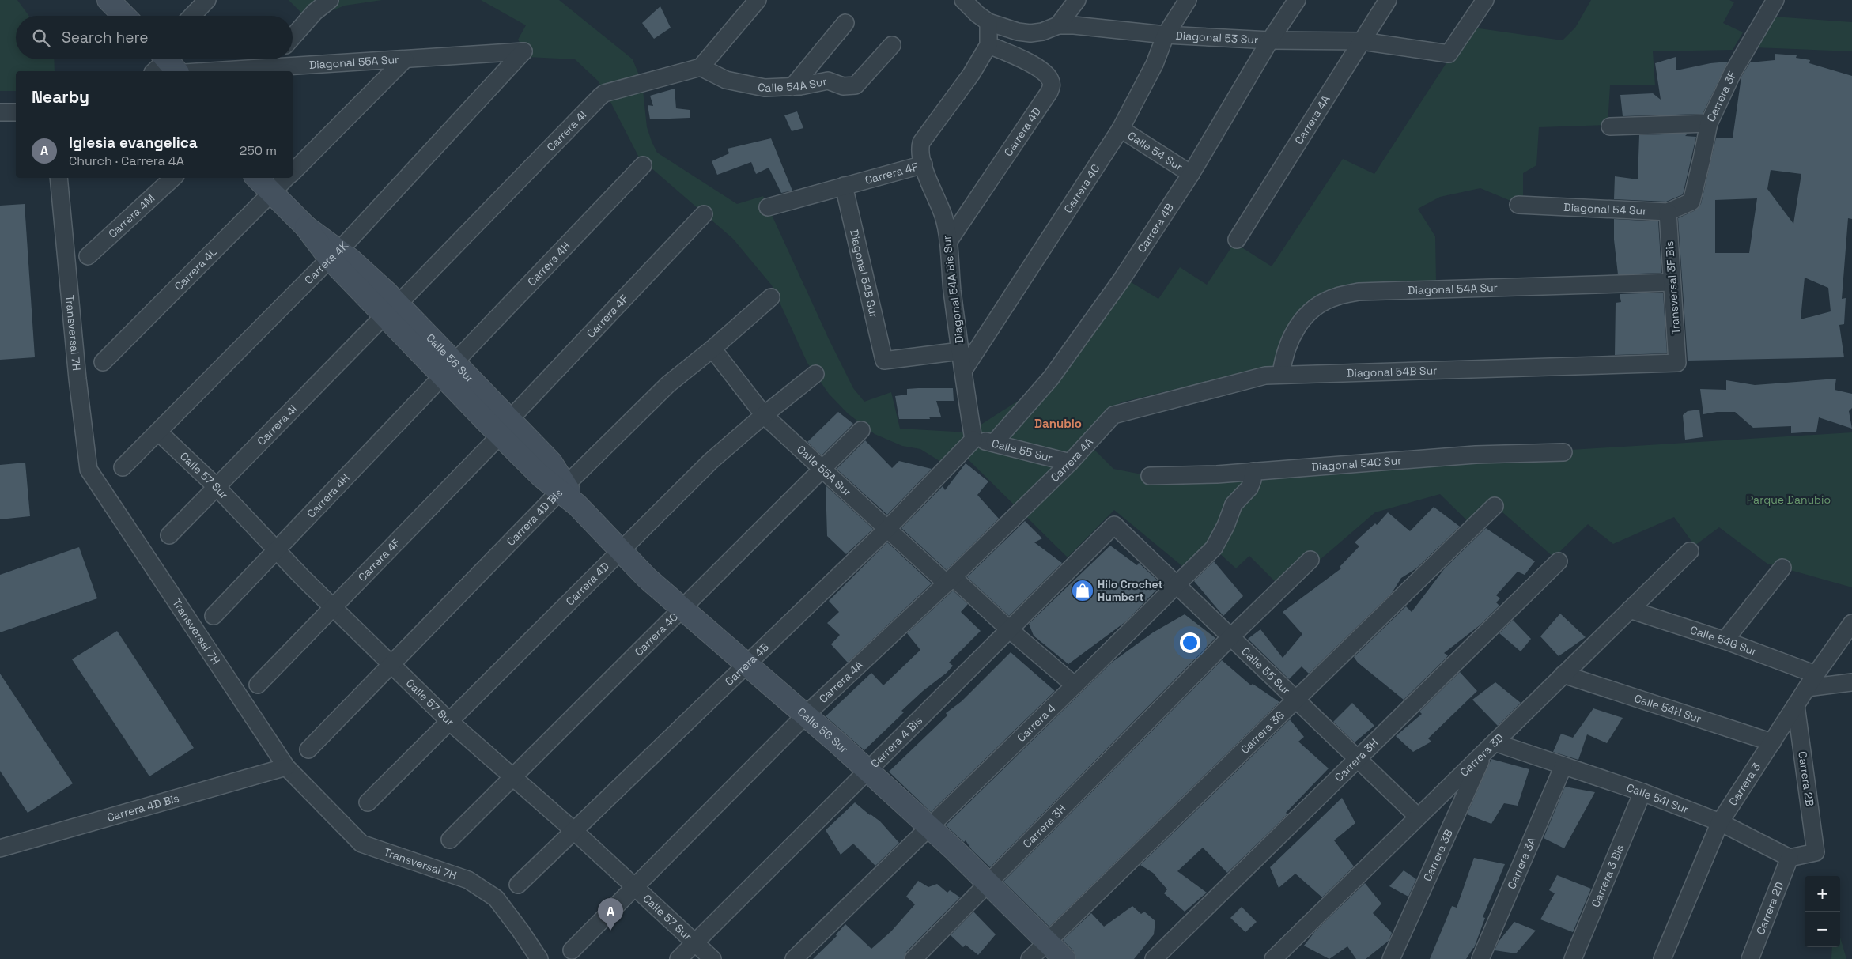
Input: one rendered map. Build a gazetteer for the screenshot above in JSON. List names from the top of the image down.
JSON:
{
  "streets": {
    "street": [
      "Diagonal 53 Sur",
      "Diagonal 55A Sur",
      "Calle 54A Sur",
      "Carrera 3F",
      "Carrera 4A",
      "Carrera 4I",
      "Carrera 4D",
      "Calle 54 Sur",
      "Carrera 4F",
      "Carrera 4C",
      "Diagonal 54 Sur",
      "Carrera 4M",
      "Carrera 4B",
      "Carrera 4K",
      "Carrera 4H",
      "Carrera 4L",
      "Diagonal 54B Sur",
      "Transversal 3F Bis",
      "Diagonal 54A Bis Sur",
      "Diagonal 54A Sur",
      "Transversal 7H",
      "Calle 56 Sur",
      "Calle 55 Sur",
      "Diagonal 54C Sur",
      "Calle 55A Sur",
      "Calle 57 Sur",
      "Carrera 4D Bis",
      "Calle 54G Sur",
      "Calle 54H Sur",
      "Carrera 4",
      "Carrera 3G",
      "Carrera 4 Bis",
      "Carrera 3D",
      "Carrera 3H",
      "Carrera 2B",
      "Carrera 3",
      "Calle 54I Sur",
      "Carrera 3B",
      "Carrera 3A",
      "Carrera 3 Bis",
      "Carrera 2D"
    ]
  },
  "crossings": [
    ["Diagonal 53 Sur", "Carrera 4A"],
    ["Diagonal 53 Sur", "Carrera 4C"],
    ["Diagonal 53 Sur", "Carrera 4B"],
    ["Diagonal 55A Sur", "Carrera 4K"],
    ["Diagonal 55A Sur", "Carrera 4L"],
    ["Calle 54A Sur", "Carrera 4I"],
    ["Carrera 3F", "Diagonal 54 Sur"],
    ["Carrera 4A", "Diagonal 54B Sur"],
    ["Carrera 4A", "Calle 56 Sur"],
    ["Carrera 4A", "Calle 55 Sur"],
    ["Carrera 4A", "Calle 55A Sur"],
    ["Carrera 4A", "Calle 57 Sur"],
    ["Carrera 4I", "Calle 56 Sur"],
    ["Carrera 4I", "Calle 57 Sur"],
    ["Carrera 4D", "Diagonal 54A Bis Sur"],
    ["Carrera 4D", "Calle 56 Sur"],
    ["Carrera 4D", "Calle 55A Sur"],
    ["Carrera 4D", "Calle 57 Sur"],
    ["Calle 54 Sur", "Carrera 4C"],
    ["Calle 54 Sur", "Carrera 4B"],
    ["Carrera 4F", "Diagonal 54B Sur"],
    ["Carrera 4F", "Diagonal 54A Bis Sur"],
    ["Carrera 4F", "Calle 56 Sur"],
    ["Carrera 4F", "Calle 57 Sur"],
    ["Carrera 4C", "Diagonal 54A Bis Sur"],
    ["Carrera 4C", "Calle 56 Sur"],
    ["Carrera 4C", "Calle 55A Sur"],
    ["Carrera 4C", "Calle 57 Sur"],
    ["Diagonal 54 Sur", "Transversal 3F Bis"],
    ["Carrera 4B", "Diagonal 54A Bis Sur"],
    ["Carrera 4B", "Calle 56 Sur"],
    ["Carrera 4B", "Calle 55 Sur"],
    ["Carrera 4B", "Calle 55A Sur"],
    ["Carrera 4B", "Calle 57 Sur"],
    ["Carrera 4K", "Calle 56 Sur"],
    ["Carrera 4K", "Calle 57 Sur"],
    ["Carrera 4H", "Calle 56 Sur"],
    ["Carrera 4H", "Calle 57 Sur"],
    ["Carrera 4L", "Calle 56 Sur"],
    ["Diagonal 54B Sur", "Transversal 3F Bis"],
    ["Diagonal 54B Sur", "Diagonal 54A Bis Sur"],
    ["Diagonal 54B Sur", "Diagonal 54A Sur"],
    ["Transversal 3F Bis", "Diagonal 54A Sur"],
    ["Diagonal 54A Bis Sur", "Calle 55 Sur"],
    ["Transversal 7H", "Carrera 4D Bis"],
    ["Calle 56 Sur", "Carrera 4D Bis"],
    ["Calle 56 Sur", "Carrera 4"],
    ["Calle 56 Sur", "Carrera 3G"],
    ["Calle 56 Sur", "Carrera 4 Bis"],
    ["Calle 56 Sur", "Carrera 3H"],
    ["Calle 55 Sur", "Carrera 4"],
    ["Calle 55 Sur", "Carrera 3G"],
    ["Calle 55 Sur", "Carrera 4 Bis"],
    ["Calle 55 Sur", "Carrera 3D"],
    ["Calle 55 Sur", "Carrera 3H"],
    ["Diagonal 54C Sur", "Carrera 4"],
    ["Calle 55A Sur", "Carrera 4D Bis"],
    ["Calle 55A Sur", "Carrera 4"],
    ["Calle 55A Sur", "Carrera 4 Bis"],
    ["Calle 57 Sur", "Carrera 4D Bis"],
    ["Calle 57 Sur", "Carrera 4 Bis"],
    ["Calle 54G Sur", "Carrera 3D"],
    ["Calle 54G Sur", "Carrera 3"],
    ["Calle 54H Sur", "Carrera 3D"],
    ["Calle 54H Sur", "Carrera 3"],
    ["Carrera 3D", "Calle 54I Sur"],
    ["Carrera 3D", "Carrera 3B"],
    ["Carrera 2B", "Carrera 3"],
    ["Carrera 2B", "Calle 54I Sur"],
    ["Carrera 2B", "Carrera 2D"],
    ["Carrera 3", "Calle 54I Sur"],
    ["Calle 54I Sur", "Carrera 3B"],
    ["Calle 54I Sur", "Carrera 3A"],
    ["Calle 54I Sur", "Carrera 3 Bis"],
    ["Calle 54I Sur", "Carrera 2D"]
  ],
  "districts": ["Danubio"],
  "parks": ["Parque Danubio"],
  "places": {
    "shop": ["Hilo Crochet Humbert"]
  },
  "page": {
    "search": "Search here",
    "heading": "Nearby",
    "list": [
      {
        "mark": "A",
        "name": "Iglesia evangelica",
        "note": "Church · Carrera 4A",
        "value": "250 m"
      }
    ],
    "map_buttons": ["+", "−"],
    "pins": "A"
  }
}
